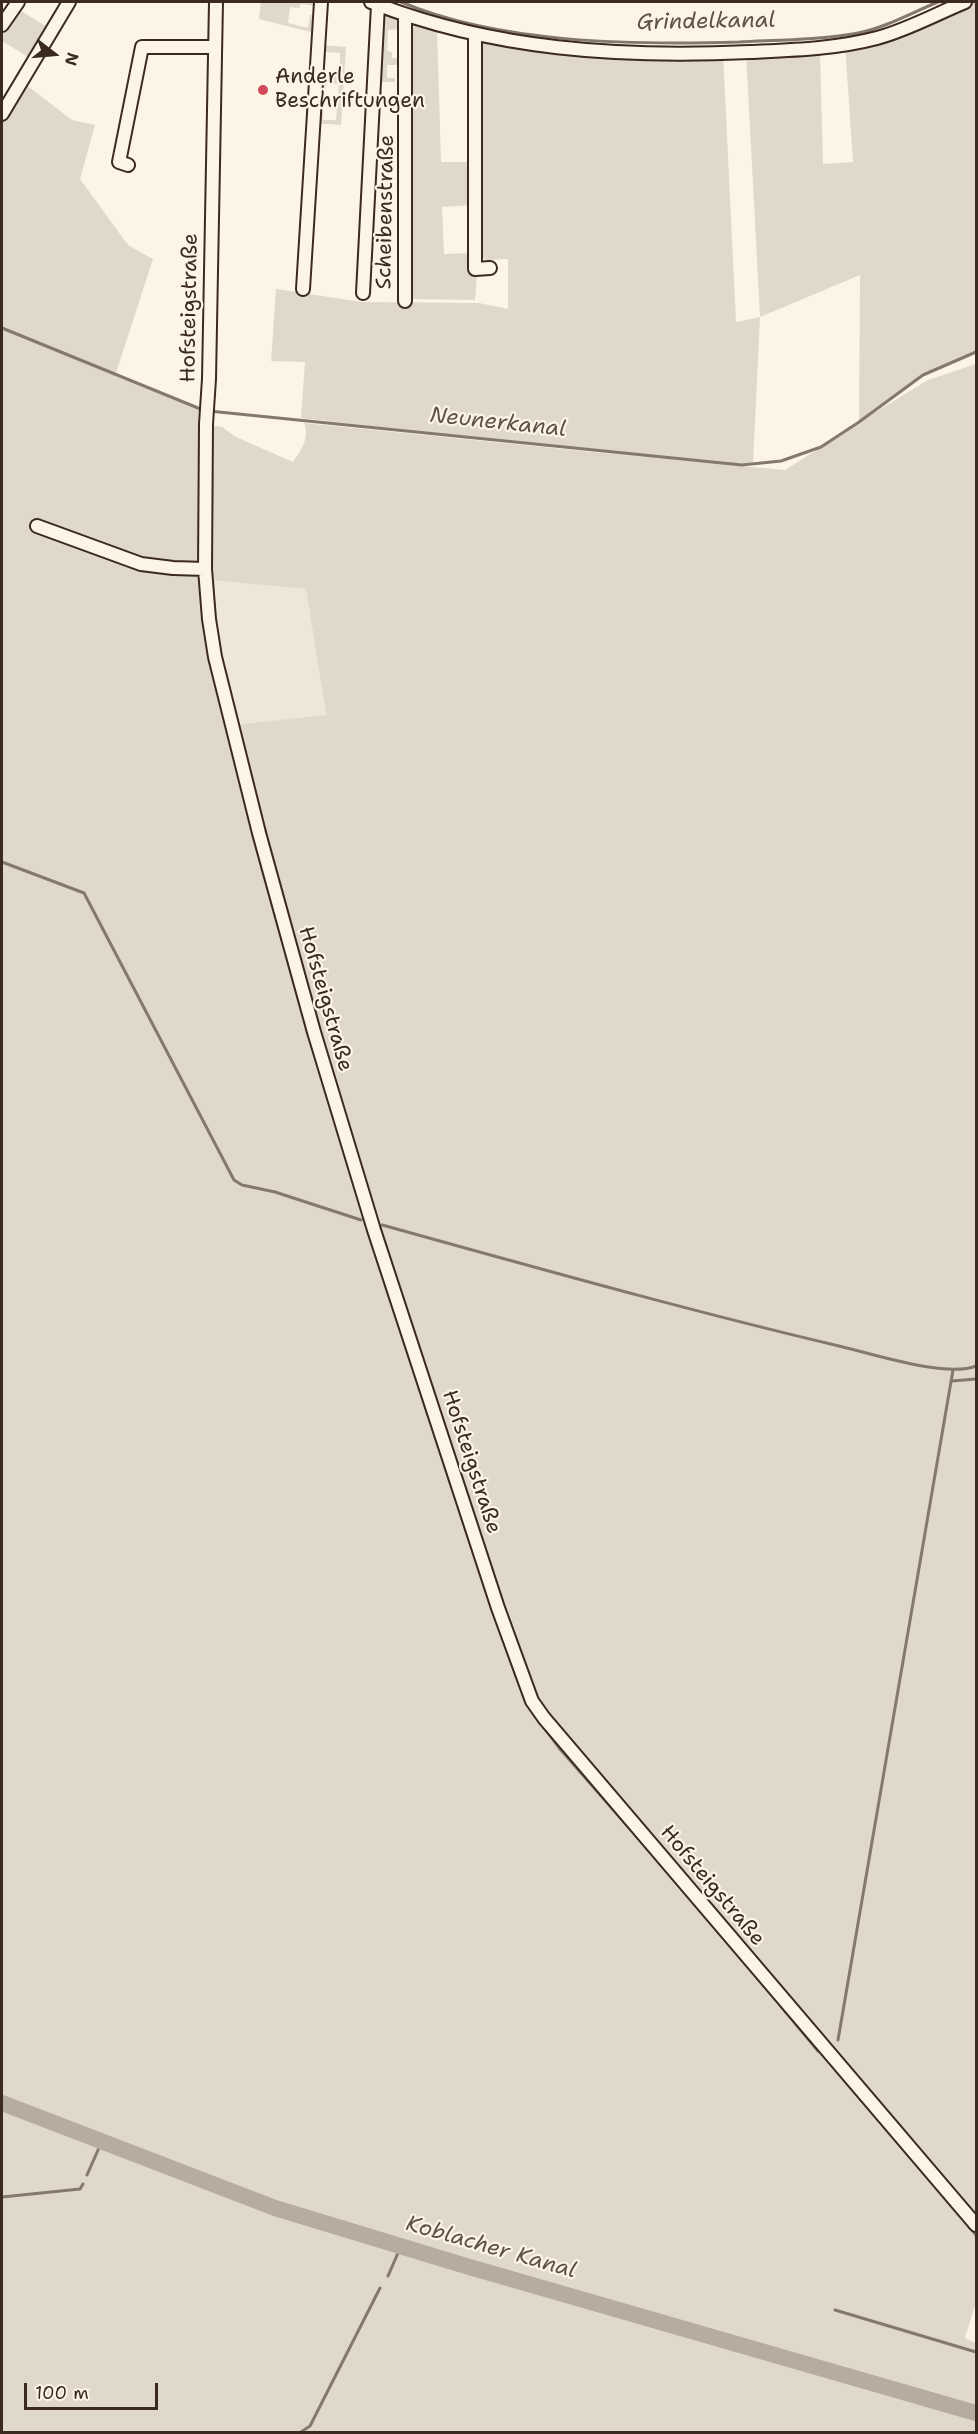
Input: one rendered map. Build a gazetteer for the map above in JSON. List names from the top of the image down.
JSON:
{
  "streets": {
    "street": ["Scheibenstraße", "Hofsteigstraße"]
  },
  "water": ["Grindelkanal", "Neunerkanal", "Koblacher Kanal"],
  "places": ["Anderle Beschriftungen"],
  "scale_bar": "100 m",
  "north": "right"
}
